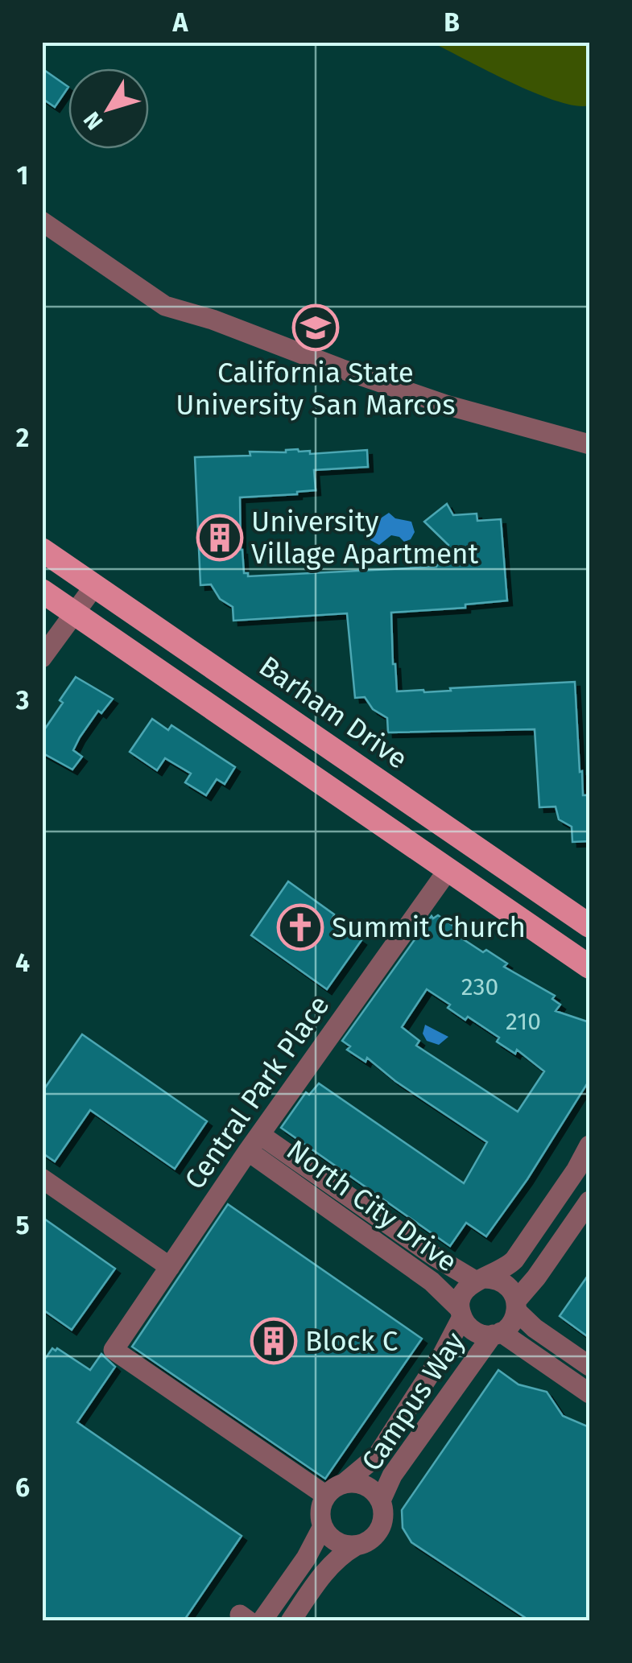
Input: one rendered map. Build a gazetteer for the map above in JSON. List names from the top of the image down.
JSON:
{
  "streets": {
    "main road": ["Barham Drive"],
    "street": ["Central Park Place", "North City Drive", "Campus Way"]
  },
  "crossings": [
    ["Central Park Place", "North City Drive"],
    ["Central Park Place", "Campus Way"],
    ["North City Drive", "Campus Way"]
  ],
  "places": {
    "school or university": ["California State University San Marcos"],
    "building": ["University Village Apartment", "Block C"],
    "church": ["Summit Church"]
  },
  "house_numbers": ["230", "210"],
  "north": "bottom left",
  "grid": {
    "columns": ["A", "B"],
    "rows": [
      "1",
      "2",
      "3",
      "4",
      "5",
      "6"
    ]
  }
}
